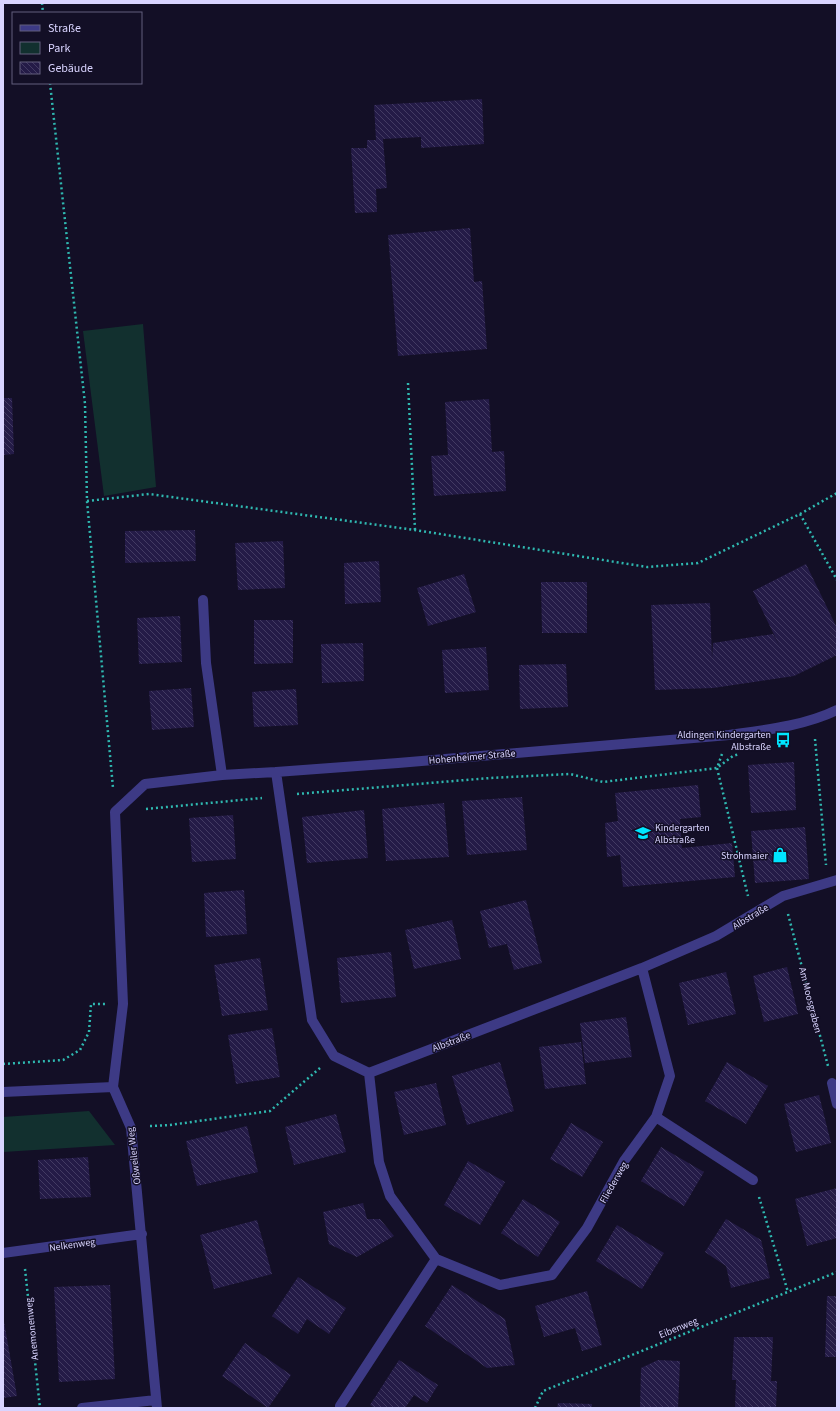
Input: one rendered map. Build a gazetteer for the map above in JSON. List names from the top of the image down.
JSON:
{
  "streets": {
    "street": [
      "Hohenheimer Straße",
      "Albstraße",
      "Oßweiler Weg",
      "Fliederweg",
      "Nelkenweg"
    ],
    "path": ["Am Moosgraben", "Eibenweg", "Anemonenweg"]
  },
  "crossings": [
    ["Albstraße", "Am Moosgraben"],
    ["Albstraße", "Fliederweg"],
    ["Oßweiler Weg", "Nelkenweg"],
    ["Nelkenweg", "Anemonenweg"]
  ],
  "places": {
    "bus stop": ["Aldingen Kindergarten Albstraße"],
    "school or university": ["Kindergarten Albstraße"],
    "shop": ["Strohmaier"]
  },
  "legend": ["Straße", "Park", "Gebäude"]
}
